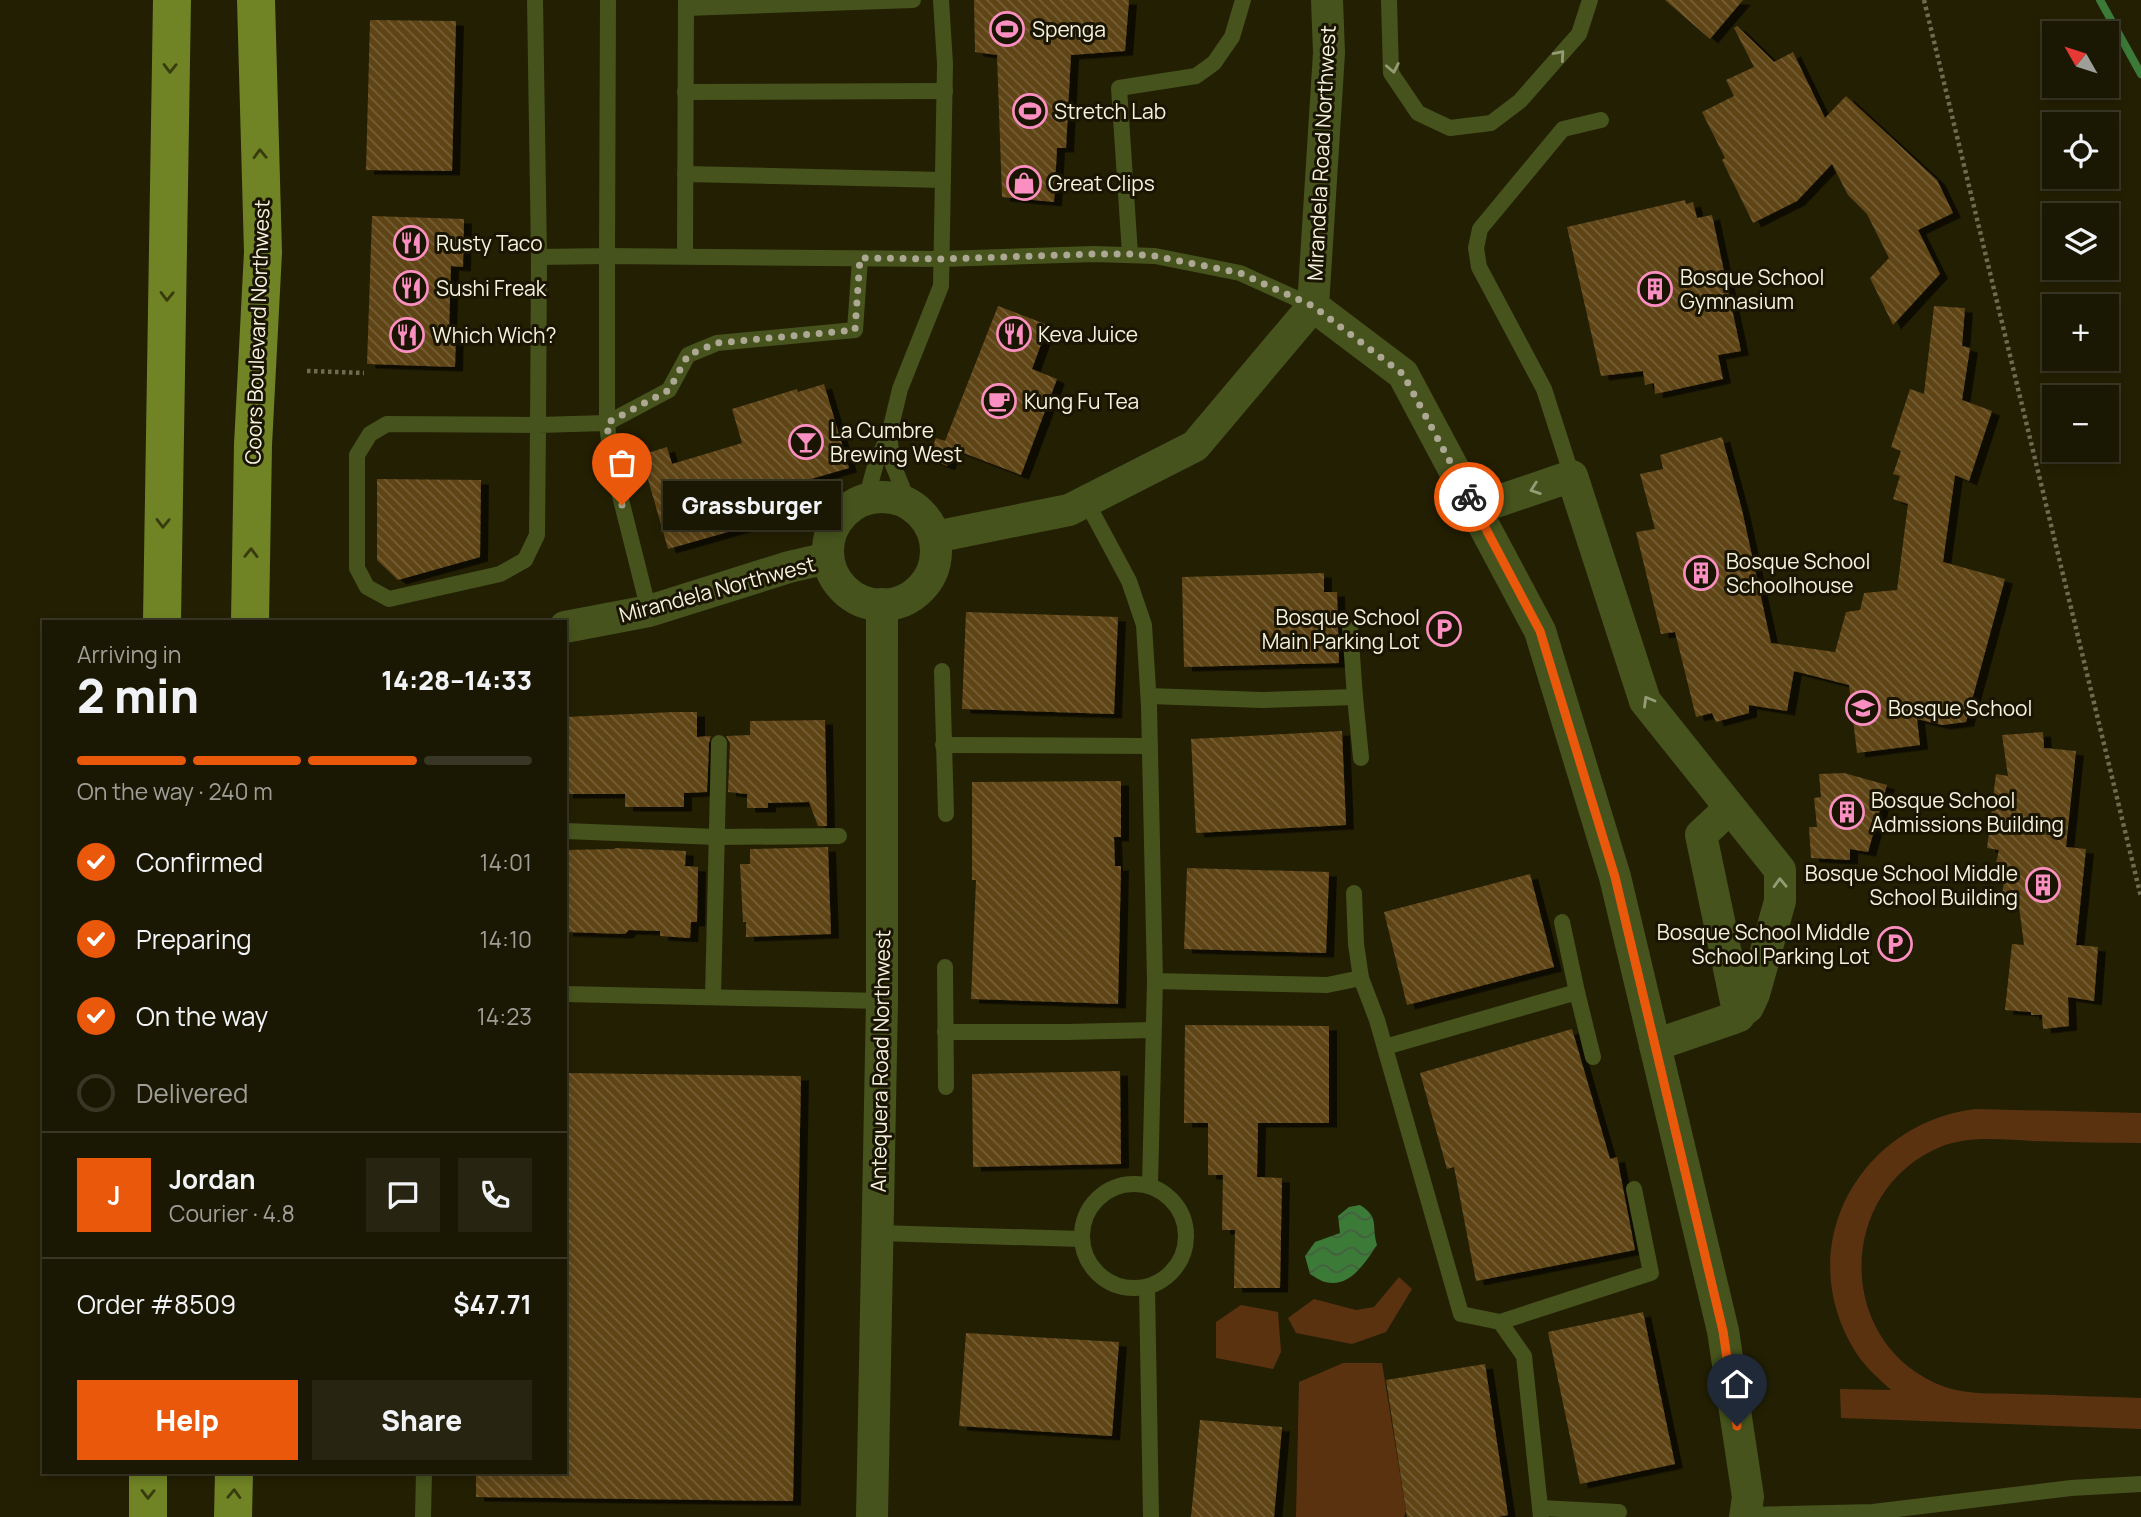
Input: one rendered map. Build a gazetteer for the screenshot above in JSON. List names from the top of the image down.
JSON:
{
  "streets": {
    "main road": ["Coors Boulevard Northwest"],
    "street": ["Mirandela Road Northwest", "Mirandela Northwest", "Antequera Road Northwest"]
  },
  "crossings": [
    ["Mirandela Road Northwest", "Mirandela Northwest"],
    ["Mirandela Road Northwest", "Antequera Road Northwest"],
    ["Mirandela Northwest", "Antequera Road Northwest"]
  ],
  "places": {
    "sports": ["Spenga", "Stretch Lab"],
    "shop": ["Great Clips"],
    "restaurant": [
      "Rusty Taco",
      "Sushi Freak",
      "Keva Juice",
      "Which Wich?"
    ],
    "building": [
      "Bosque School Gymnasium",
      "Bosque School Schoolhouse",
      "Bosque School Admissions Building",
      "Bosque School Middle School Building"
    ],
    "cafe": ["Kung Fu Tea"],
    "bar": ["La Cumbre Brewing West"],
    "other": ["Grassburger"],
    "parking": ["Bosque School Main Parking Lot", "Bosque School Middle School Parking Lot"],
    "school or university": ["Bosque School"]
  },
  "north": "top left",
  "page": {
    "map_buttons": ["+", "−"],
    "bubble": "Grassburger",
    "heading": ["2 min", "Arriving in", "14:28–14:33"],
    "panel": [
      "Jordan",
      "Courier · 4.8",
      "Order #8509",
      "$47.71"
    ],
    "bar": "On the way · 240 m",
    "list": [
      ["Confirmed", "14:01"],
      ["Preparing", "14:10"],
      ["On the way", "14:23"],
      "Delivered"
    ],
    "round": "J",
    "buttons": ["Help", "Share"]
  }
}
